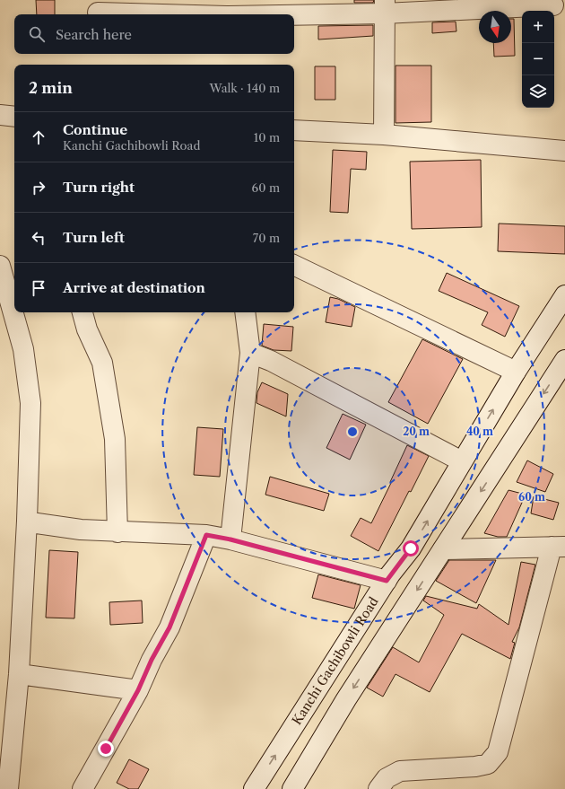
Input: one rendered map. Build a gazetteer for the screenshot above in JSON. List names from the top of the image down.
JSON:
{
  "streets": {
    "street": ["Kanchi Gachibowli Road"]
  },
  "north": "bottom",
  "page": {
    "map_buttons": ["+", "−"],
    "search": "Search here",
    "heading": ["2 min", "Walk · 140 m"],
    "list": [
      ["Continue", "Kanchi Gachibowli Road", "10 m"],
      ["Turn right", "60 m"],
      ["Turn left", "70 m"],
      "Arrive at destination"
    ]
  },
  "rings": ["20 m", "40 m", "60 m"]
}
